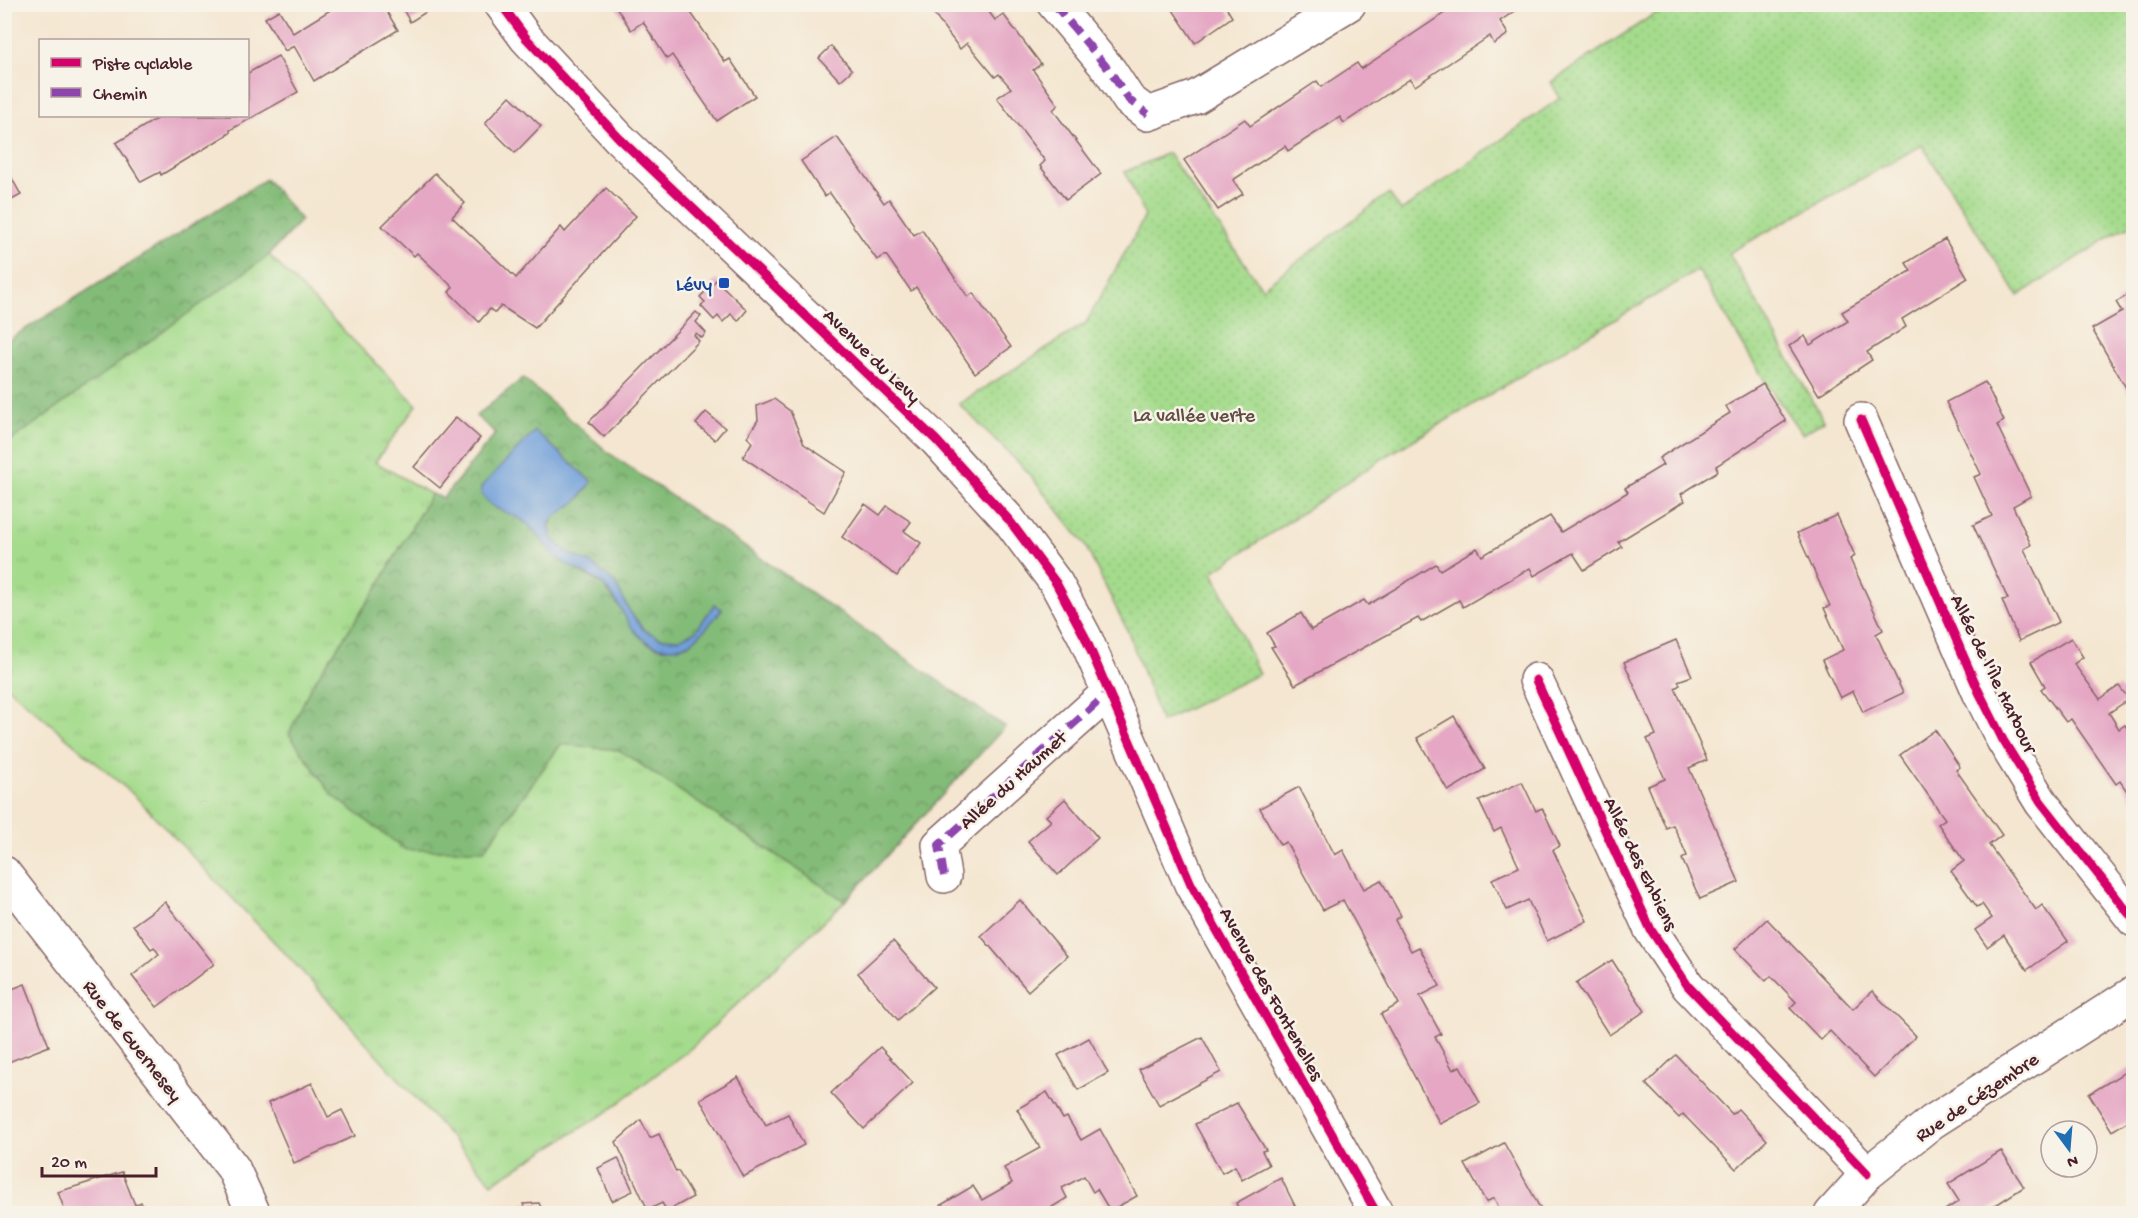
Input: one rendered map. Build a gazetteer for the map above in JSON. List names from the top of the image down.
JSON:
{
  "streets": {
    "street": [
      "Avenue du Levy",
      "Allée de l'Île Harbour",
      "Allée du Haumet",
      "Allée des Ehbiens",
      "Avenue des Fontenelles",
      "Rue de Guernesey",
      "Rue de Cézembre"
    ]
  },
  "crossings": [
    ["Avenue du Levy", "Allée du Haumet"],
    ["Avenue du Levy", "Avenue des Fontenelles"],
    ["Allée des Ehbiens", "Rue de Cézembre"]
  ],
  "parks": ["La vallée verte"],
  "places": {
    "transit": ["Lévy"]
  },
  "legend": ["Piste cyclable", "Chemin"],
  "scale_bar": "20 m",
  "north": "bottom"
}
